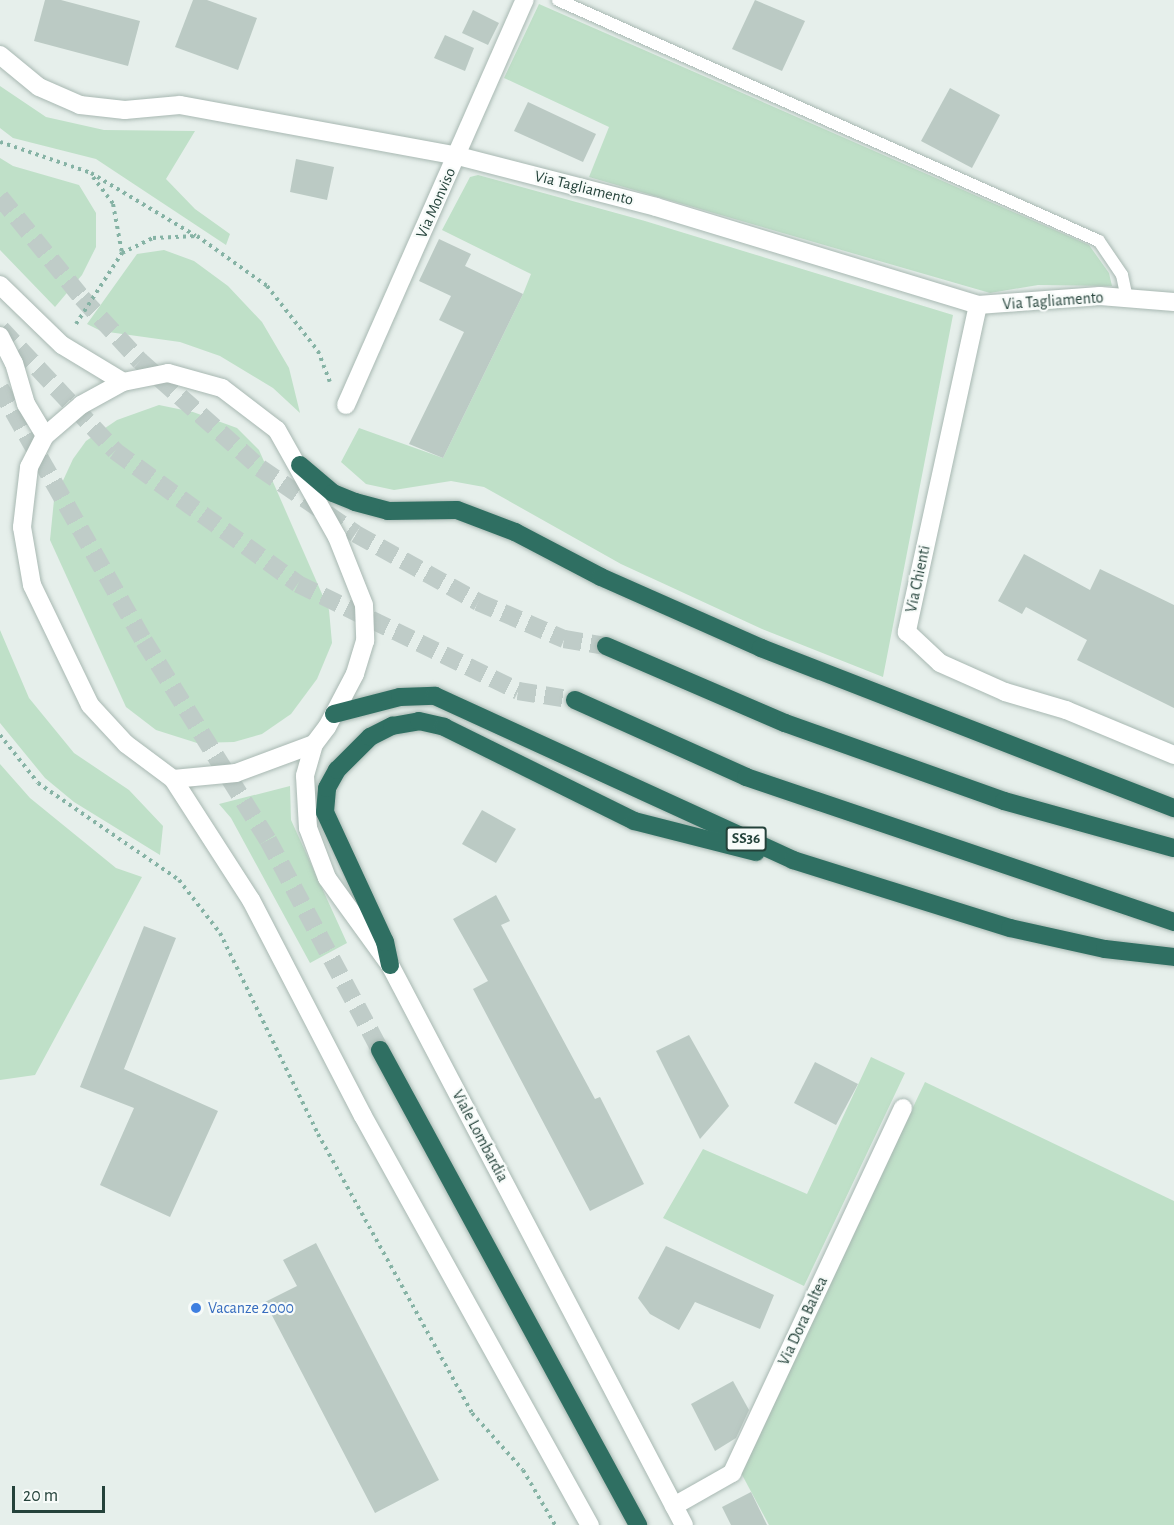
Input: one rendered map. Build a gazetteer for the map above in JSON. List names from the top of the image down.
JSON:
{
  "streets": {
    "highway": ["SS36"],
    "main road": [
      "Via Tagliamento",
      "Via Monviso",
      "Via Chienti",
      "Viale Lombardia",
      "Via Dora Baltea"
    ]
  },
  "crossings": [
    ["Via Tagliamento", "Via Monviso"],
    ["Via Tagliamento", "Via Chienti"],
    ["SS36", "Viale Lombardia"],
    ["Viale Lombardia", "Via Dora Baltea"]
  ],
  "places": ["Vacanze 2000"],
  "scale_bar": "20 m"
}
